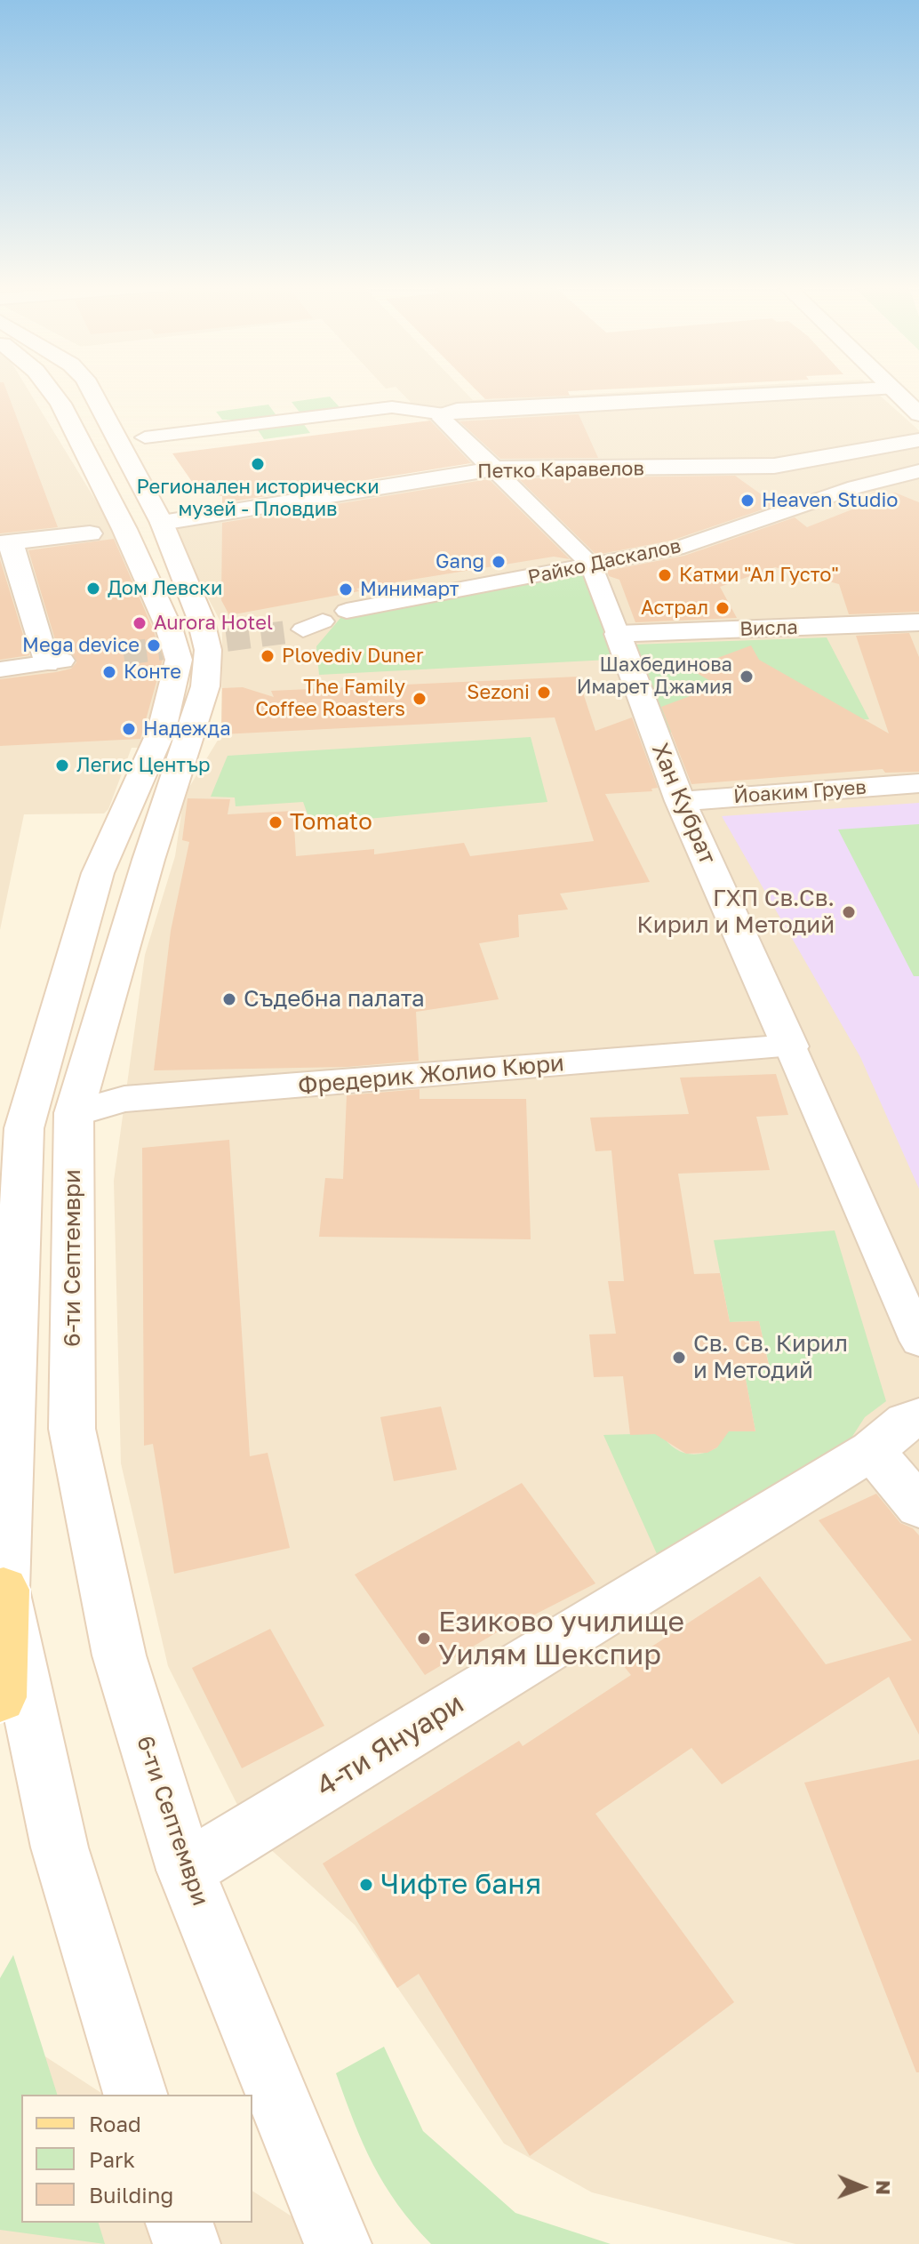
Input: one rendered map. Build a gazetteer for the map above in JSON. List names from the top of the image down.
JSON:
{
  "streets": {
    "street": [
      "Петко Каравелов",
      "Райко Даскалов",
      "Висла",
      "Йоаким Груев",
      "Хан Кубрат",
      "Фредерик Жолио Кюри",
      "6-ти Септември",
      "4-ти Януари"
    ]
  },
  "crossings": [
    ["Петко Каравелов", "Хан Кубрат"],
    ["Петко Каравелов", "6-ти Септември"],
    ["Райко Даскалов", "Хан Кубрат"],
    ["Висла", "Хан Кубрат"],
    ["Йоаким Груев", "Хан Кубрат"],
    ["Хан Кубрат", "Фредерик Жолио Кюри"],
    ["Фредерик Жолио Кюри", "6-ти Септември"],
    ["6-ти Септември", "4-ти Януари"]
  ],
  "places": [
    "Регионален исторически музей - Пловдив",
    "Heaven Studio",
    "Gang",
    "Катми \"Ал Густо\"",
    "Дом Левски",
    "Минимарт",
    "Астрал",
    "Aurora Hotel",
    "Mega device",
    "Plovediv Duner",
    "Конте",
    "Шахбединова Имарет Джамия",
    "Sezoni",
    "The Family Coffee Roasters",
    "Надежда",
    "Легис Център",
    "Tomato",
    "ГХП Св.Св. Кирил и Методий",
    "Съдебна палата",
    "Св. Св. Кирил и Методий",
    "Езиково училище Уилям Шекспир",
    "Чифте баня"
  ],
  "legend": ["Road", "Park", "Building"],
  "north": "right"
}
